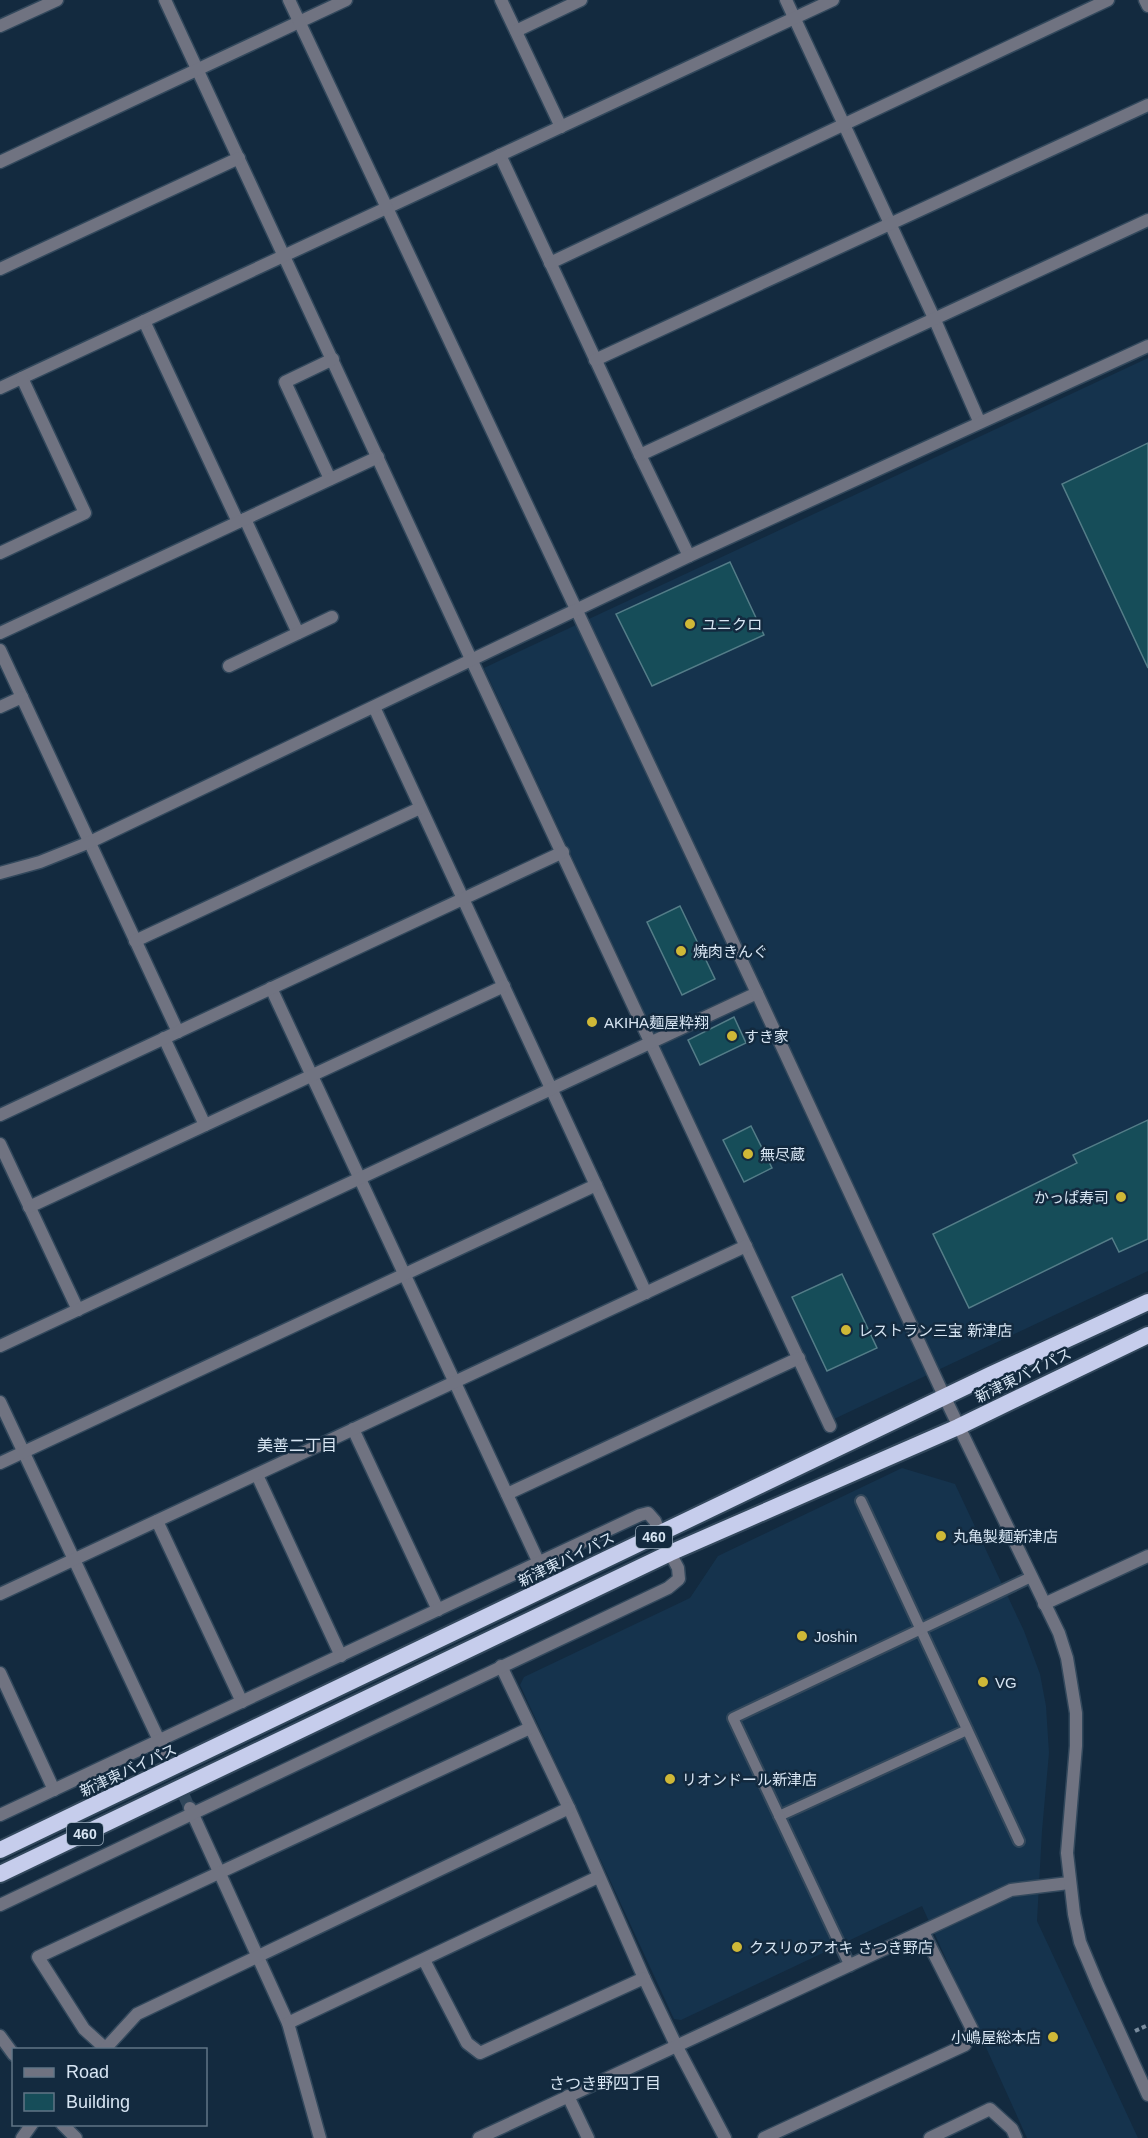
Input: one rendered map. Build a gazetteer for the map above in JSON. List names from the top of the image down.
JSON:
{
  "streets": {
    "highway": ["新津東バイパス", "460"]
  },
  "districts": ["美善二丁目", "さつき野四丁目"],
  "places": [
    "ユニクロ",
    "焼肉きんぐ",
    "AKIHA麺屋粋翔",
    "すき家",
    "無尽蔵",
    "かっぱ寿司",
    "レストラン三宝 新津店",
    "丸亀製麺新津店",
    "Joshin",
    "VG",
    "リオンドール新津店",
    "クスリのアオキ さつき野店",
    "小嶋屋総本店"
  ],
  "legend": ["Road", "Building"]
}
